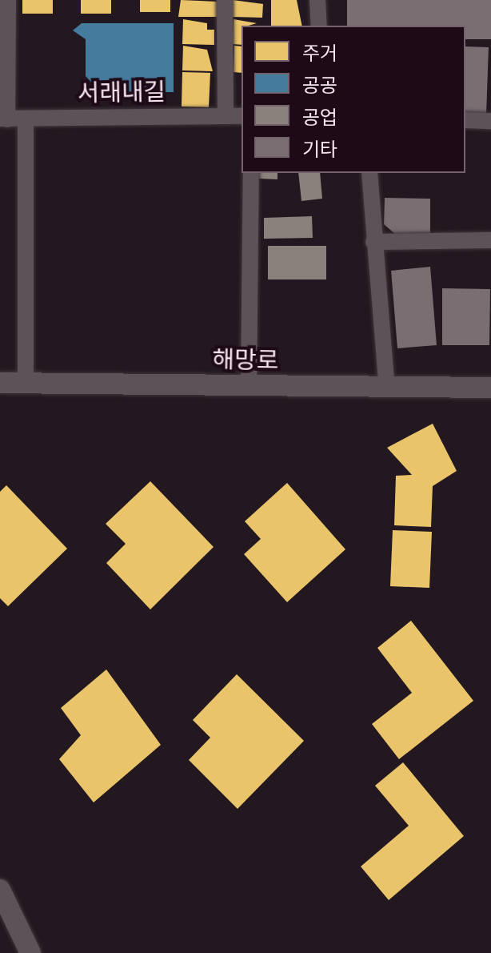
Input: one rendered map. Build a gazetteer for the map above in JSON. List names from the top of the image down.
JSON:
{
  "streets": {
    "street": ["서래내길", "해망로"]
  },
  "legend": [
    "주거",
    "공공",
    "공업",
    "기타"
  ]
}
